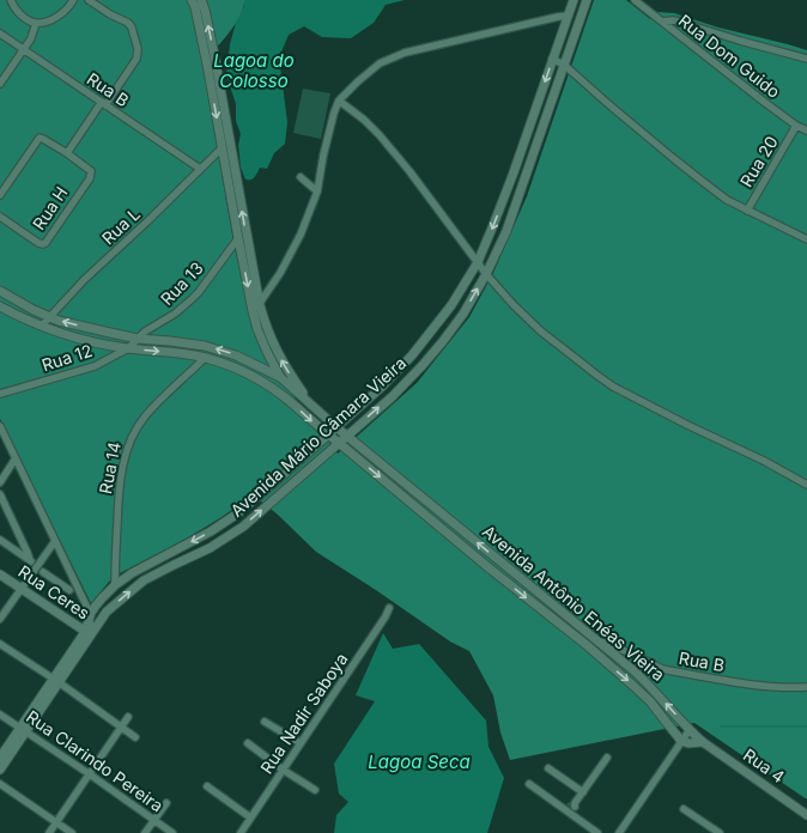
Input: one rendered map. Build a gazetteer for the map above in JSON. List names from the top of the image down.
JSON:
{
  "streets": {
    "street": [
      "Rua Dom Guido",
      "Rua B",
      "Rua 20",
      "Rua H",
      "Rua L",
      "Rua 13",
      "Rua 12",
      "Avenida Mário Câmara Vieira",
      "Rua 14",
      "Rua Ceres",
      "Avenida Antônio Enéas Vieira",
      "Rua Nadir Saboya",
      "Rua Clarindo Pereira",
      "Rua 4"
    ]
  },
  "crossings": [
    ["Rua Dom Guido", "Rua 20"],
    ["Rua B", "Rua L"],
    ["Rua B", "Avenida Antônio Enéas Vieira"],
    ["Rua L", "Avenida Antônio Enéas Vieira"],
    ["Rua 13", "Rua 12"],
    ["Rua 13", "Avenida Antônio Enéas Vieira"],
    ["Rua 12", "Avenida Antônio Enéas Vieira"],
    ["Avenida Mário Câmara Vieira", "Rua 14"],
    ["Avenida Mário Câmara Vieira", "Rua Ceres"],
    ["Avenida Mário Câmara Vieira", "Avenida Antônio Enéas Vieira"],
    ["Avenida Mário Câmara Vieira", "Rua Clarindo Pereira"],
    ["Rua 14", "Avenida Antônio Enéas Vieira"],
    ["Avenida Antônio Enéas Vieira", "Rua 4"]
  ],
  "water": ["Lagoa do Colosso", "Lagoa Seca"]
}
